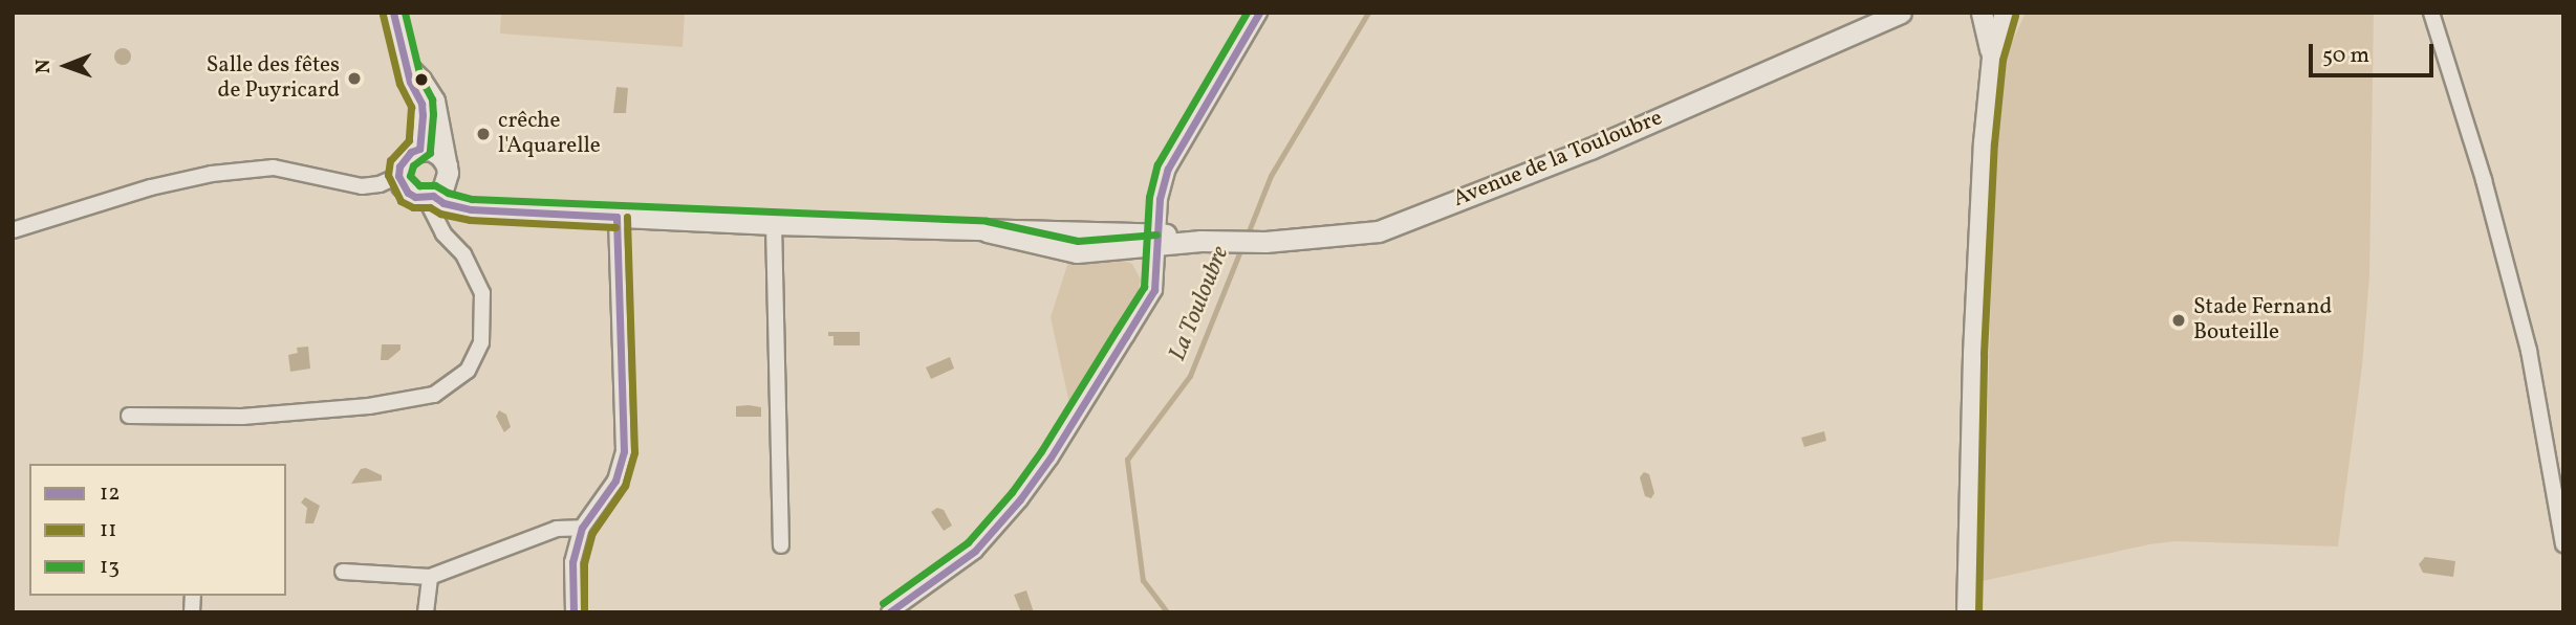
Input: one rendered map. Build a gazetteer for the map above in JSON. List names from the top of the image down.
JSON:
{
  "streets": {
    "street": ["Avenue de la Touloubre"]
  },
  "water": ["La Touloubre"],
  "places": ["Salle des fêtes de Puyricard", "crêche l'Aquarelle", "Stade Fernand Bouteille"],
  "lines": ["transit line 12", "transit line 13", "transit line 11"],
  "legend": ["12", "11", "13"],
  "scale_bar": "50 m",
  "north": "left"
}
